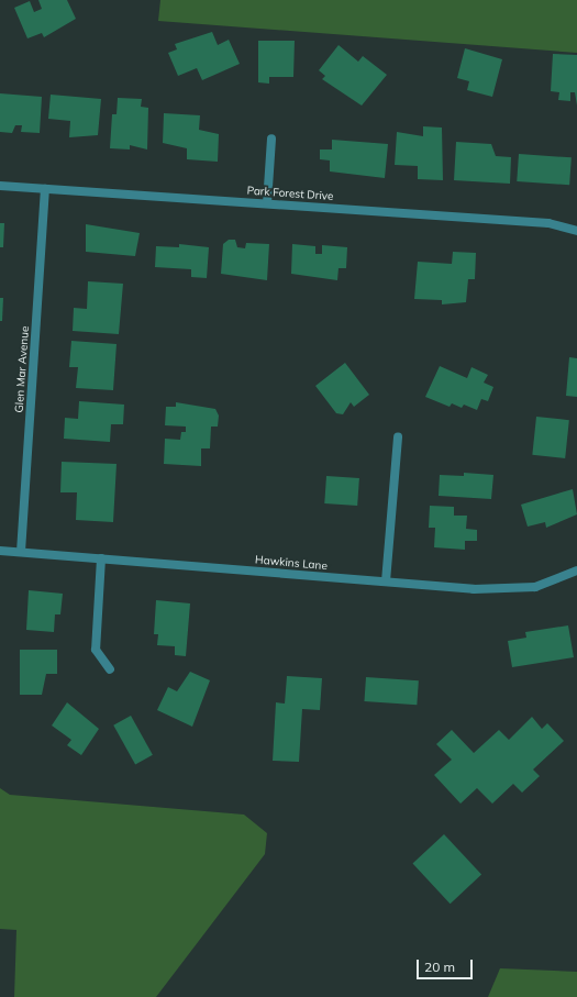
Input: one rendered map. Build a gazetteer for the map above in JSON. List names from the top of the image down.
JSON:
{
  "streets": {
    "street": ["Park Forest Drive", "Glen Mar Avenue", "Hawkins Lane"]
  },
  "crossings": [
    ["Park Forest Drive", "Glen Mar Avenue"],
    ["Glen Mar Avenue", "Hawkins Lane"]
  ],
  "scale_bar": "20 m"
}
